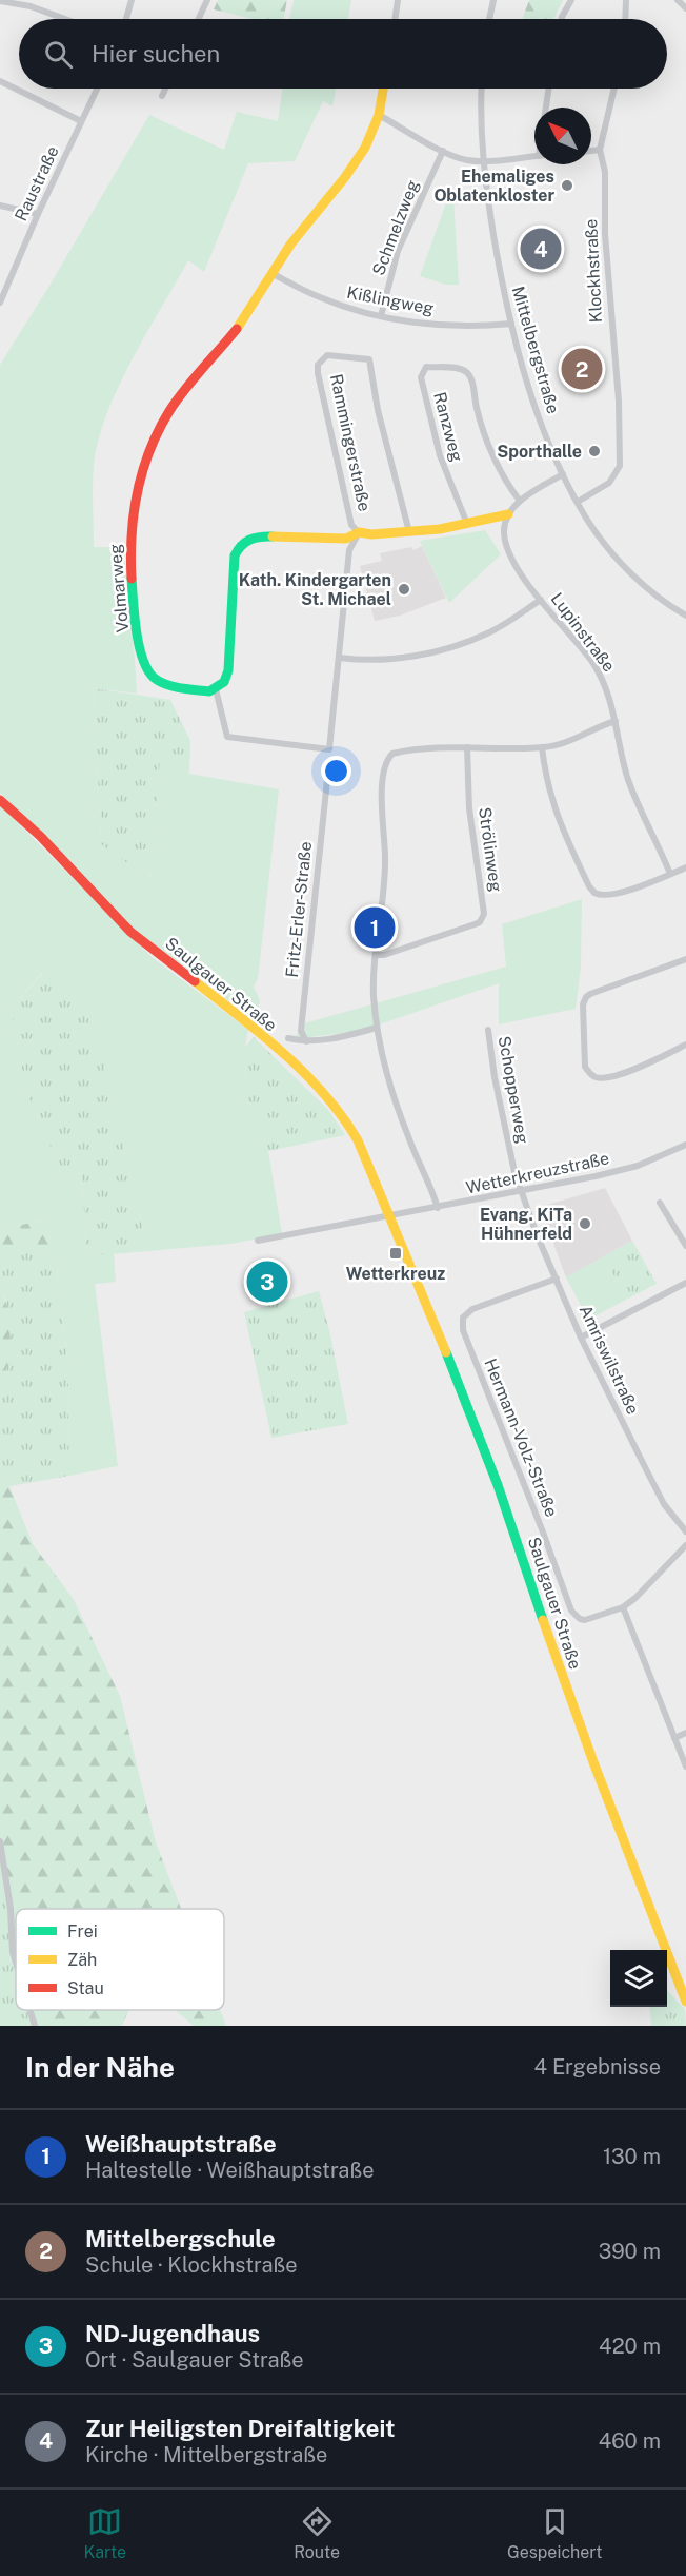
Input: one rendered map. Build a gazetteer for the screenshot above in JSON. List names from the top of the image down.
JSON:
{
  "streets": {
    "main road": ["Rammingerstraße", "Volmarweg", "Saulgauer Straße"],
    "street": [
      "Raustraße",
      "Schmelzweg",
      "Klockhstraße",
      "Kißlingweg",
      "Mittelbergstraße",
      "Ranzweg",
      "Lupinstraße",
      "Strölinweg",
      "Fritz-Erler-Straße",
      "Schopperweg",
      "Wetterkreuzstraße",
      "Amriswilstraße",
      "Hermann-Volz-Straße"
    ]
  },
  "crossings": [
    ["Schmelzweg", "Kißlingweg"],
    ["Klockhstraße", "Mittelbergstraße"],
    ["Kißlingweg", "Mittelbergstraße"],
    ["Kißlingweg", "Volmarweg"],
    ["Ranzweg", "Rammingerstraße"],
    ["Rammingerstraße", "Volmarweg"],
    ["Rammingerstraße", "Lupinstraße"],
    ["Saulgauer Straße", "Wetterkreuzstraße"],
    ["Schopperweg", "Wetterkreuzstraße"],
    ["Schopperweg", "Amriswilstraße"],
    ["Wetterkreuzstraße", "Amriswilstraße"],
    ["Amriswilstraße", "Hermann-Volz-Straße"]
  ],
  "places": {
    "other": [
      "Ehemaliges Oblatenkloster",
      "Sporthalle",
      "Kath. Kindergarten St. Michael",
      "Evang. KiTa Hühnerfeld"
    ],
    "transit": ["Wetterkreuz"]
  },
  "legend": ["Frei", "Zäh", "Stau"],
  "north": "top left",
  "page": {
    "search": "Hier suchen",
    "pins": [
      "4",
      "2",
      "1",
      "3"
    ],
    "heading": ["In der Nähe", "4 Ergebnisse"],
    "list": [
      {
        "mark": "1",
        "name": "Weißhauptstraße",
        "note": "Haltestelle · Weißhauptstraße",
        "value": "130 m"
      },
      {
        "mark": "2",
        "name": "Mittelbergschule",
        "note": "Schule · Klockhstraße",
        "value": "390 m"
      },
      {
        "mark": "3",
        "name": "ND-Jugendhaus",
        "note": "Ort · Saulgauer Straße",
        "value": "420 m"
      },
      {
        "mark": "4",
        "name": "Zur Heiligsten Dreifaltigkeit",
        "note": "Kirche · Mittelbergstraße",
        "value": "460 m"
      }
    ],
    "nav": ["Karte", "Route", "Gespeichert"]
  }
}
